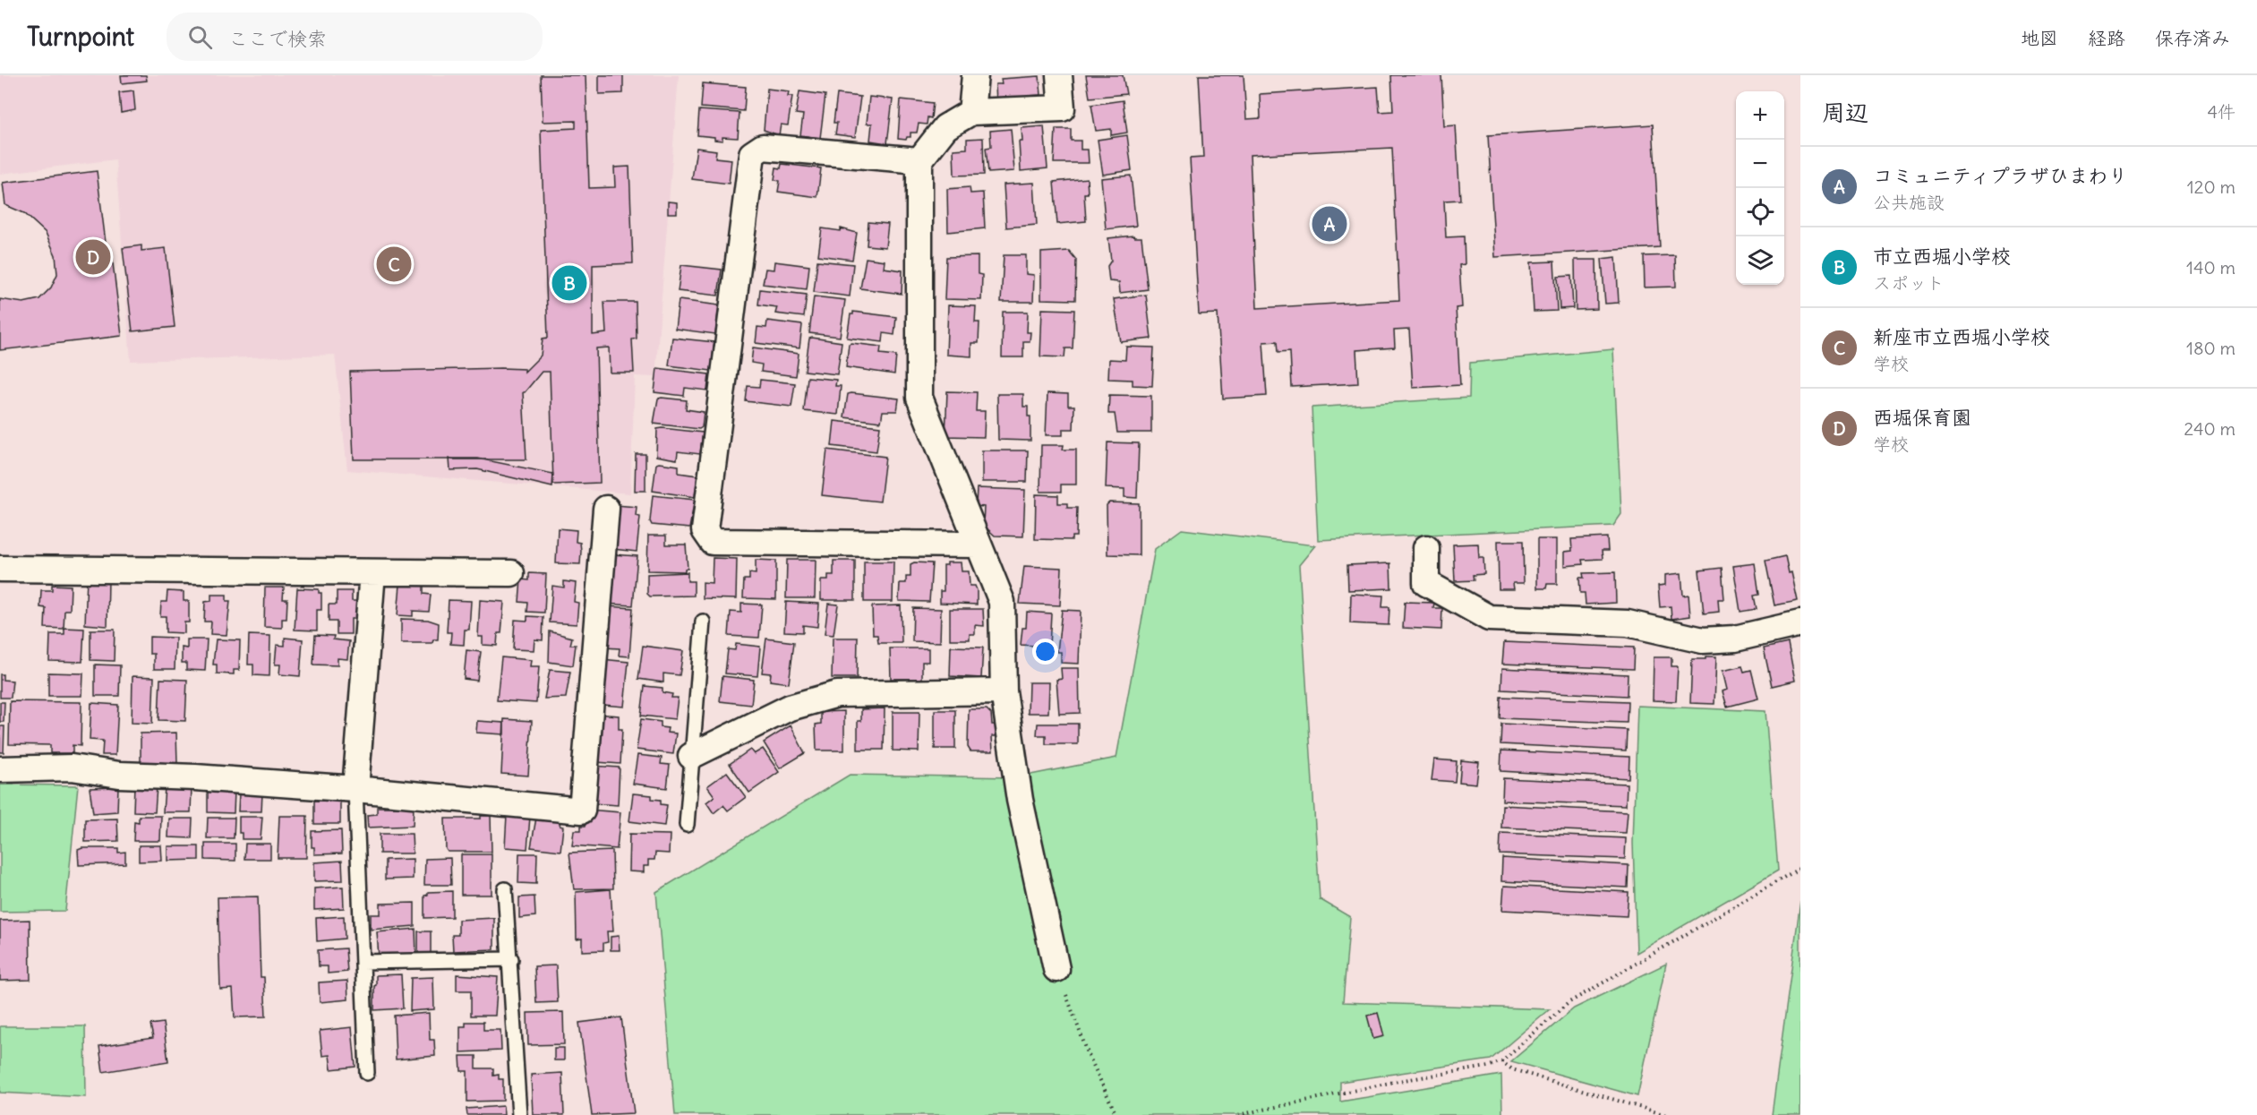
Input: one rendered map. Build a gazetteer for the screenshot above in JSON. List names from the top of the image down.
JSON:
{
  "page": {
    "header": "Turnpoint",
    "search": "ここで検索",
    "nav": ["地図", "経路", "保存済み"],
    "heading": ["周辺", "4件"],
    "map_buttons": ["+", "−"],
    "list": [
      {
        "mark": "A",
        "name": "コミュニティプラザひまわり",
        "note": "公共施設",
        "value": "120 m"
      },
      {
        "mark": "B",
        "name": "市立西堀小学校",
        "note": "スポット",
        "value": "140 m"
      },
      {
        "mark": "C",
        "name": "新座市立西堀小学校",
        "note": "学校",
        "value": "180 m"
      },
      {
        "mark": "D",
        "name": "西堀保育園",
        "note": "学校",
        "value": "240 m"
      }
    ],
    "pins": [
      "A",
      "D",
      "C",
      "B"
    ]
  }
}
